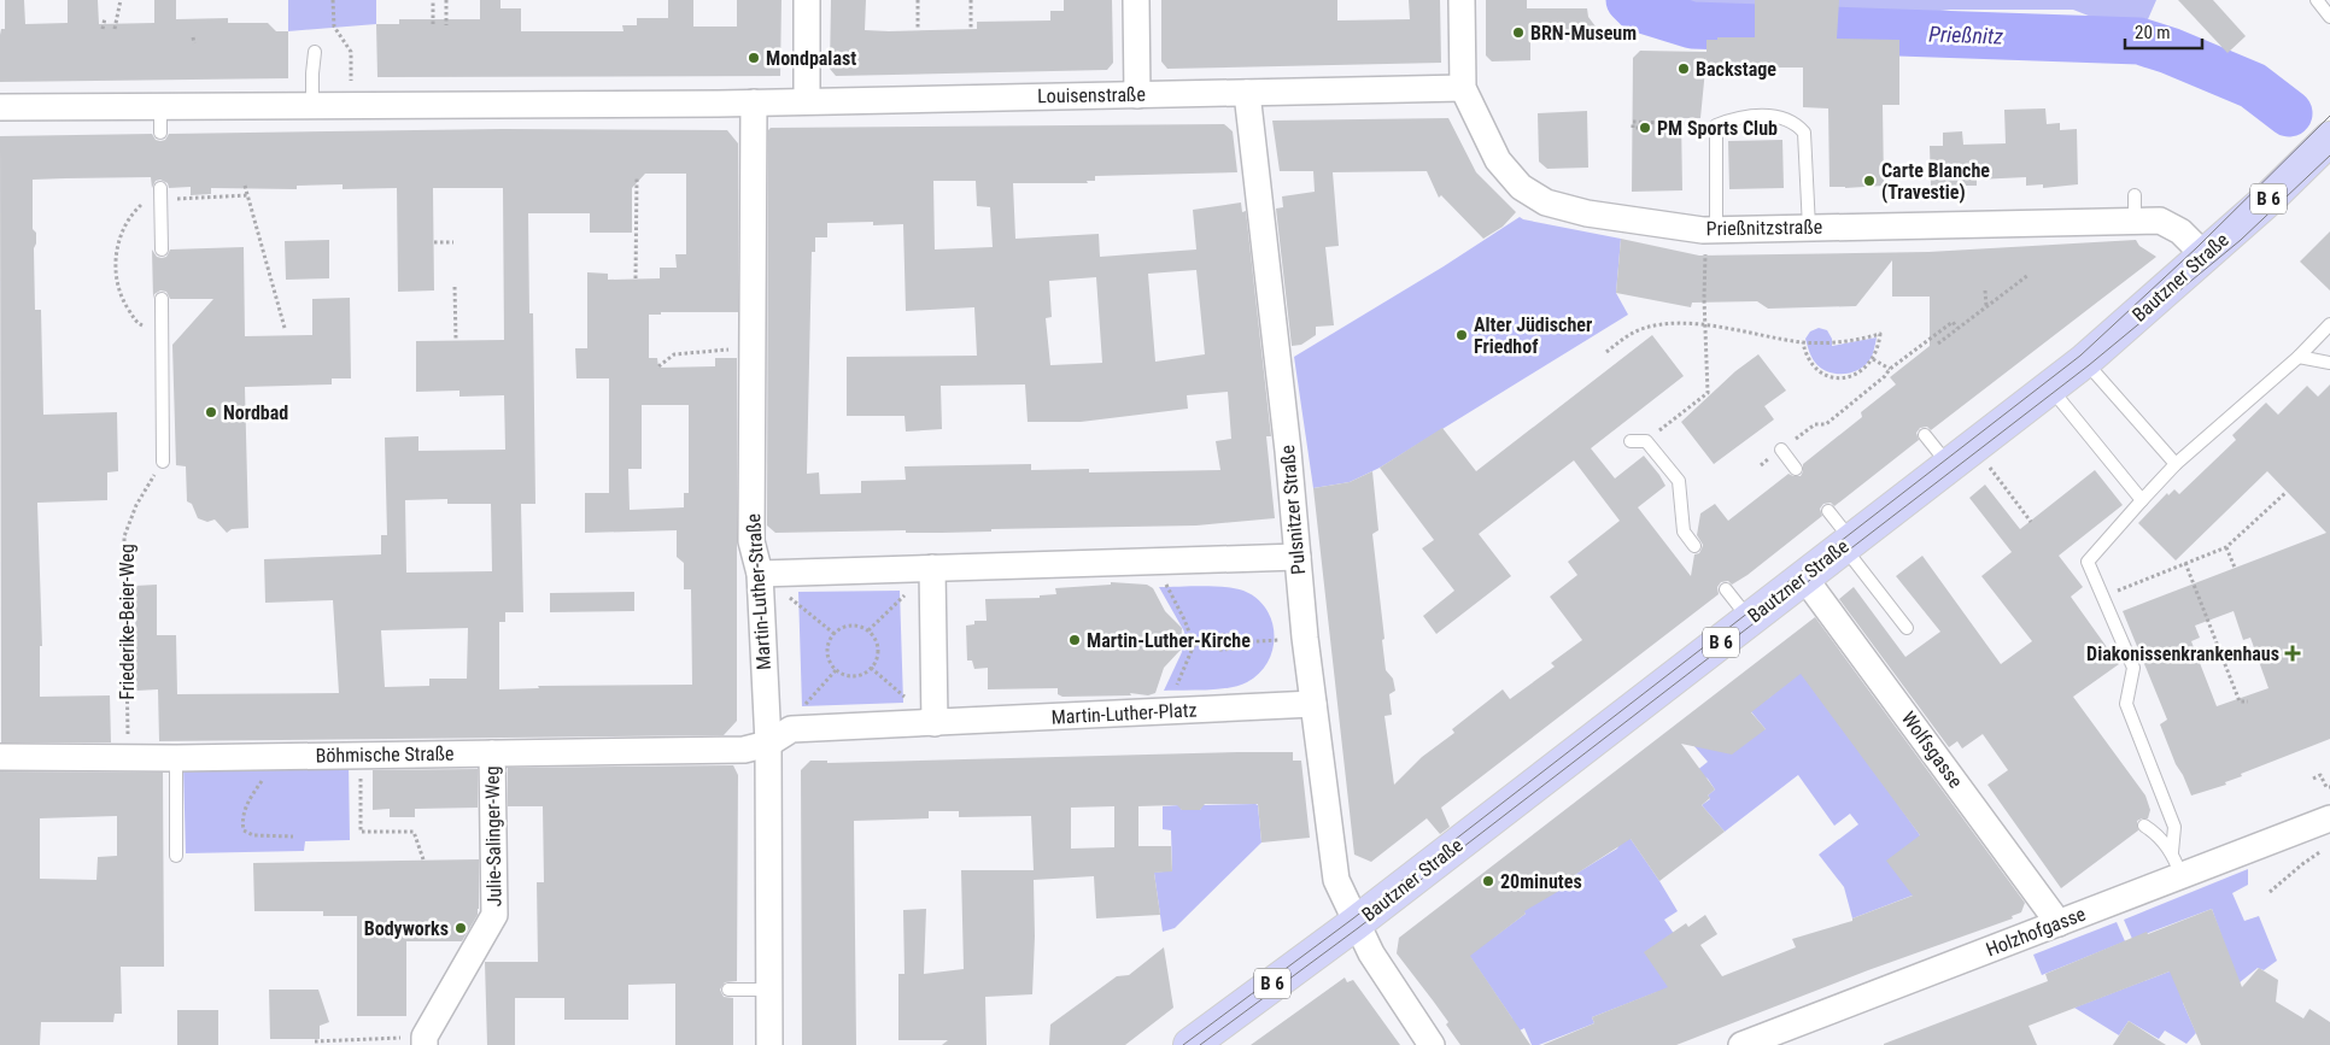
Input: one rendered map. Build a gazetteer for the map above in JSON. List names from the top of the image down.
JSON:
{
  "streets": {
    "main road": ["B 6", "Bautzner Straße"],
    "street": [
      "Louisenstraße",
      "Prießnitzstraße",
      "Pulsnitzer Straße",
      "Martin-Luther-Straße",
      "Martin-Luther-Platz",
      "Wolfsgasse",
      "Böhmische Straße",
      "Julie-Salinger-Weg",
      "Holzhofgasse"
    ],
    "path": ["Friederike-Beier-Weg"]
  },
  "crossings": [
    ["Louisenstraße", "Prießnitzstraße"],
    ["Louisenstraße", "Pulsnitzer Straße"],
    ["Louisenstraße", "Martin-Luther-Straße"],
    ["Prießnitzstraße", "Bautzner Straße"],
    ["Bautzner Straße", "Pulsnitzer Straße"],
    ["Bautzner Straße", "Wolfsgasse"],
    ["Pulsnitzer Straße", "Martin-Luther-Platz"],
    ["Martin-Luther-Straße", "Martin-Luther-Platz"],
    ["Martin-Luther-Straße", "Böhmische Straße"],
    ["Martin-Luther-Platz", "Böhmische Straße"],
    ["Wolfsgasse", "Holzhofgasse"],
    ["Böhmische Straße", "Julie-Salinger-Weg"]
  ],
  "water": ["Prießnitz"],
  "places": {
    "other": [
      "BRN-Museum",
      "Mondpalast",
      "Backstage",
      "PM Sports Club",
      "Carte Blanche (Travestie)",
      "Alter Jüdischer Friedhof",
      "Nordbad",
      "Martin-Luther-Kirche",
      "20minutes",
      "Bodyworks"
    ],
    "health": ["Diakonissenkrankenhaus"]
  },
  "scale_bar": "20 m"
}
